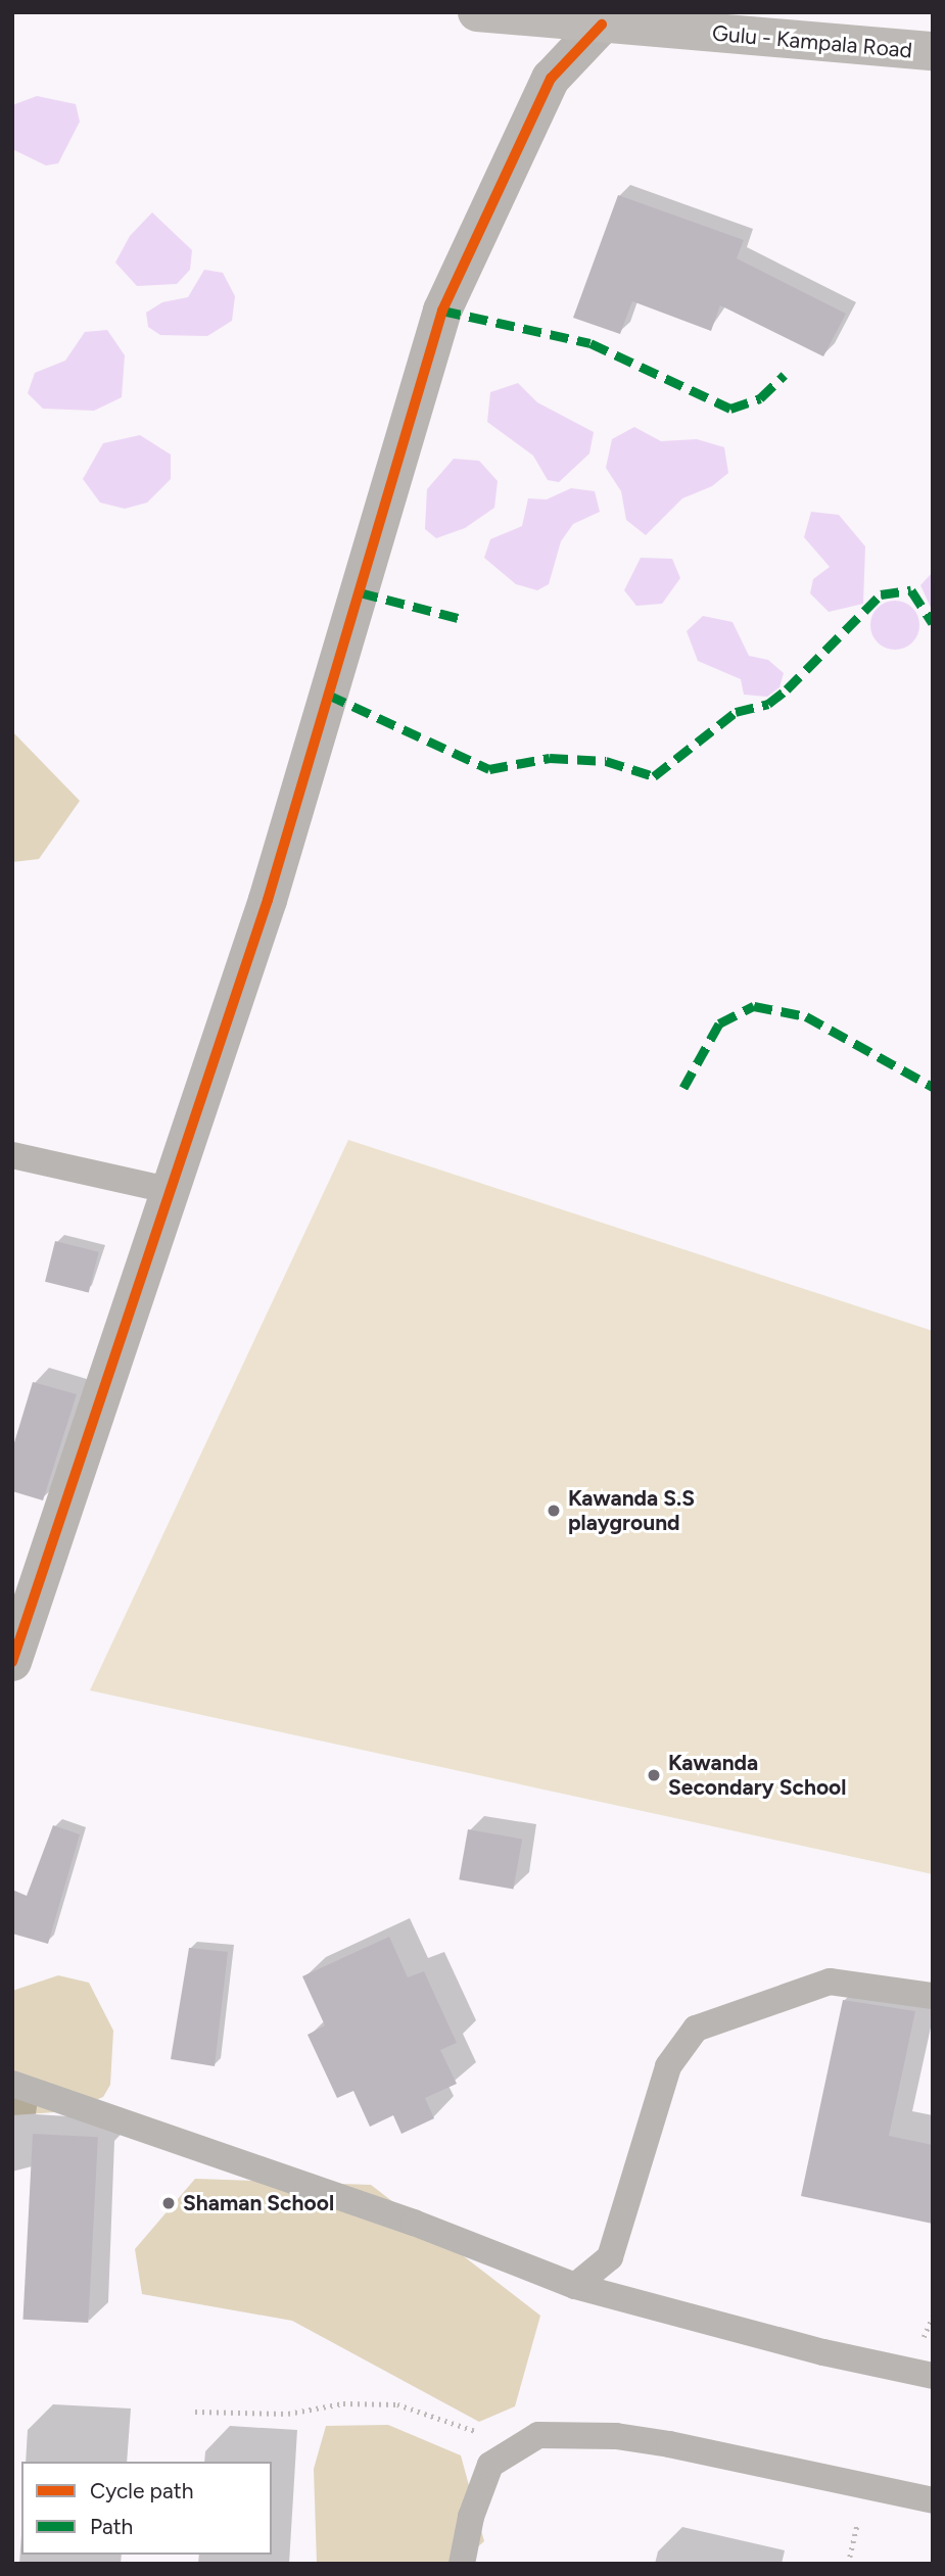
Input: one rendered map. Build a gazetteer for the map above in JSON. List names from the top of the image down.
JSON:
{
  "streets": {
    "main road": ["Gulu - Kampala Road"]
  },
  "places": ["Kawanda S.S playground", "Kawanda Secondary School", "Shaman School"],
  "legend": ["Cycle path", "Path"]
}
